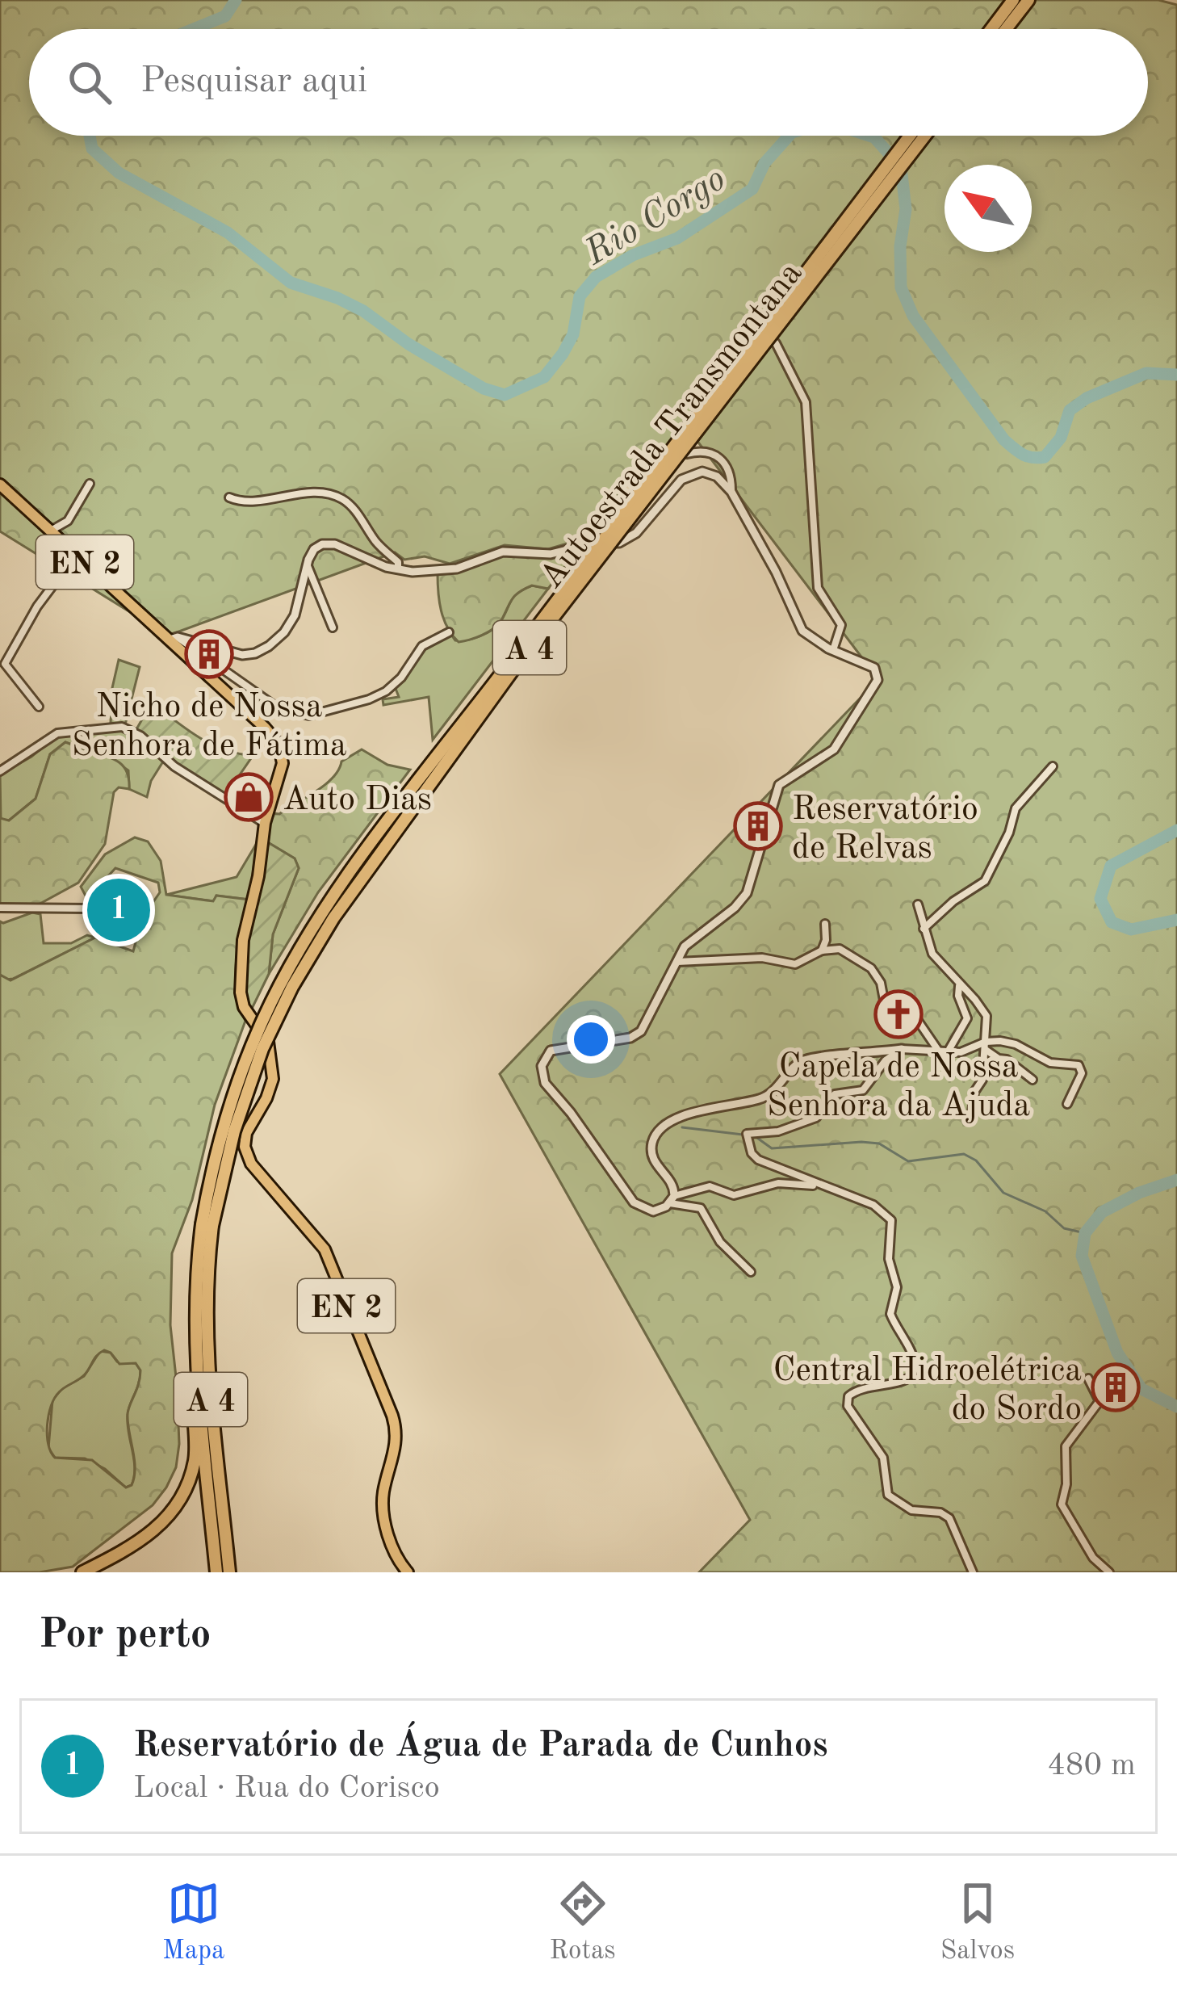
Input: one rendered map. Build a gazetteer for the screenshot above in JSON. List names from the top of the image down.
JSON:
{
  "streets": {
    "highway": ["Autoestrada Transmontana", "A 4"],
    "main road": ["EN 2"]
  },
  "water": ["Rio Corgo"],
  "places": {
    "building": ["Nicho de Nossa Senhora de Fátima", "Reservatório de Relvas", "Central Hidroelétrica do Sordo"],
    "shop": ["Auto Dias"],
    "church": ["Capela de Nossa Senhora da Ajuda"]
  },
  "north": "top left",
  "page": {
    "search": "Pesquisar aqui",
    "pins": "1",
    "heading": "Por perto",
    "list": [
      {
        "mark": "1",
        "name": "Reservatório de Água de Parada de Cunhos",
        "note": "Local · Rua do Corisco",
        "value": "480 m"
      }
    ],
    "nav": ["Mapa", "Rotas", "Salvos"]
  }
}
